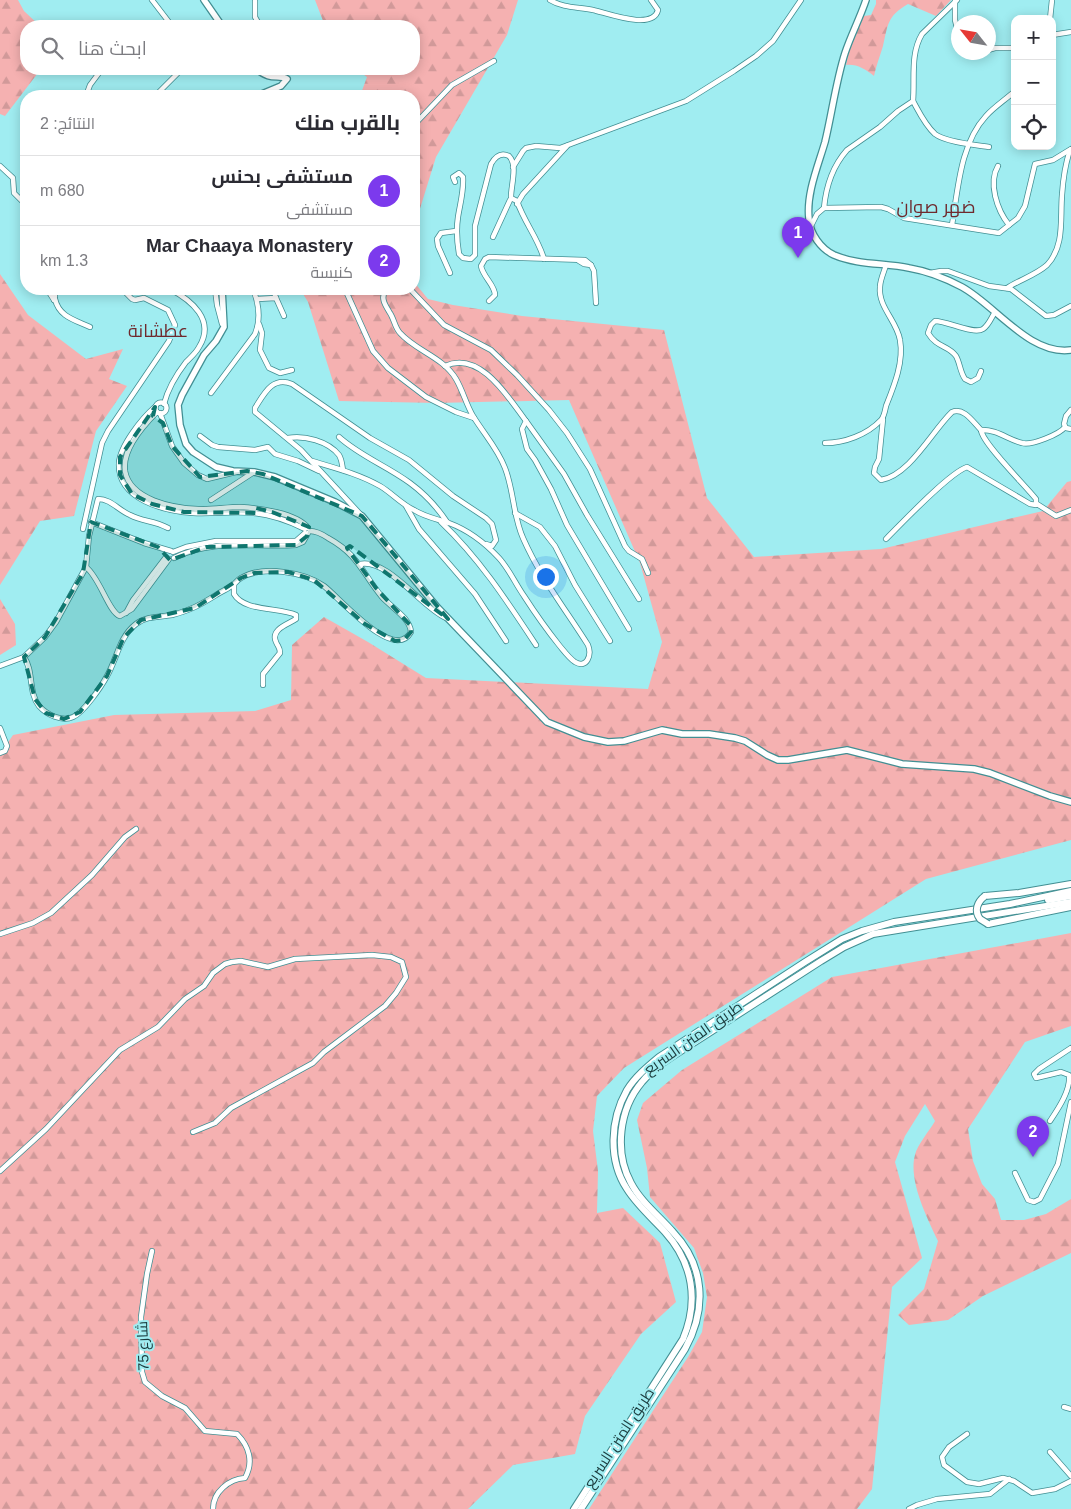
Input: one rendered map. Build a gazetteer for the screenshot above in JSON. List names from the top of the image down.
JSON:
{
  "streets": {
    "highway": ["طريق المتن السريع"],
    "street": ["شارع 75"]
  },
  "districts": ["ضهر صوان", "عطشانة"],
  "north": "top left",
  "page": {
    "map_buttons": ["+", "−"],
    "search": "ابحث هنا",
    "heading": ["بالقرب منك", "النتائج: 2"],
    "list": [
      {
        "mark": "1",
        "name": "مستشفى بحنس",
        "note": "مستشفى",
        "value": "680 m"
      },
      {
        "mark": "2",
        "name": "Mar Chaaya Monastery",
        "note": "كنيسة",
        "value": "1.3 km"
      }
    ],
    "pins": ["1", "2"]
  }
}
